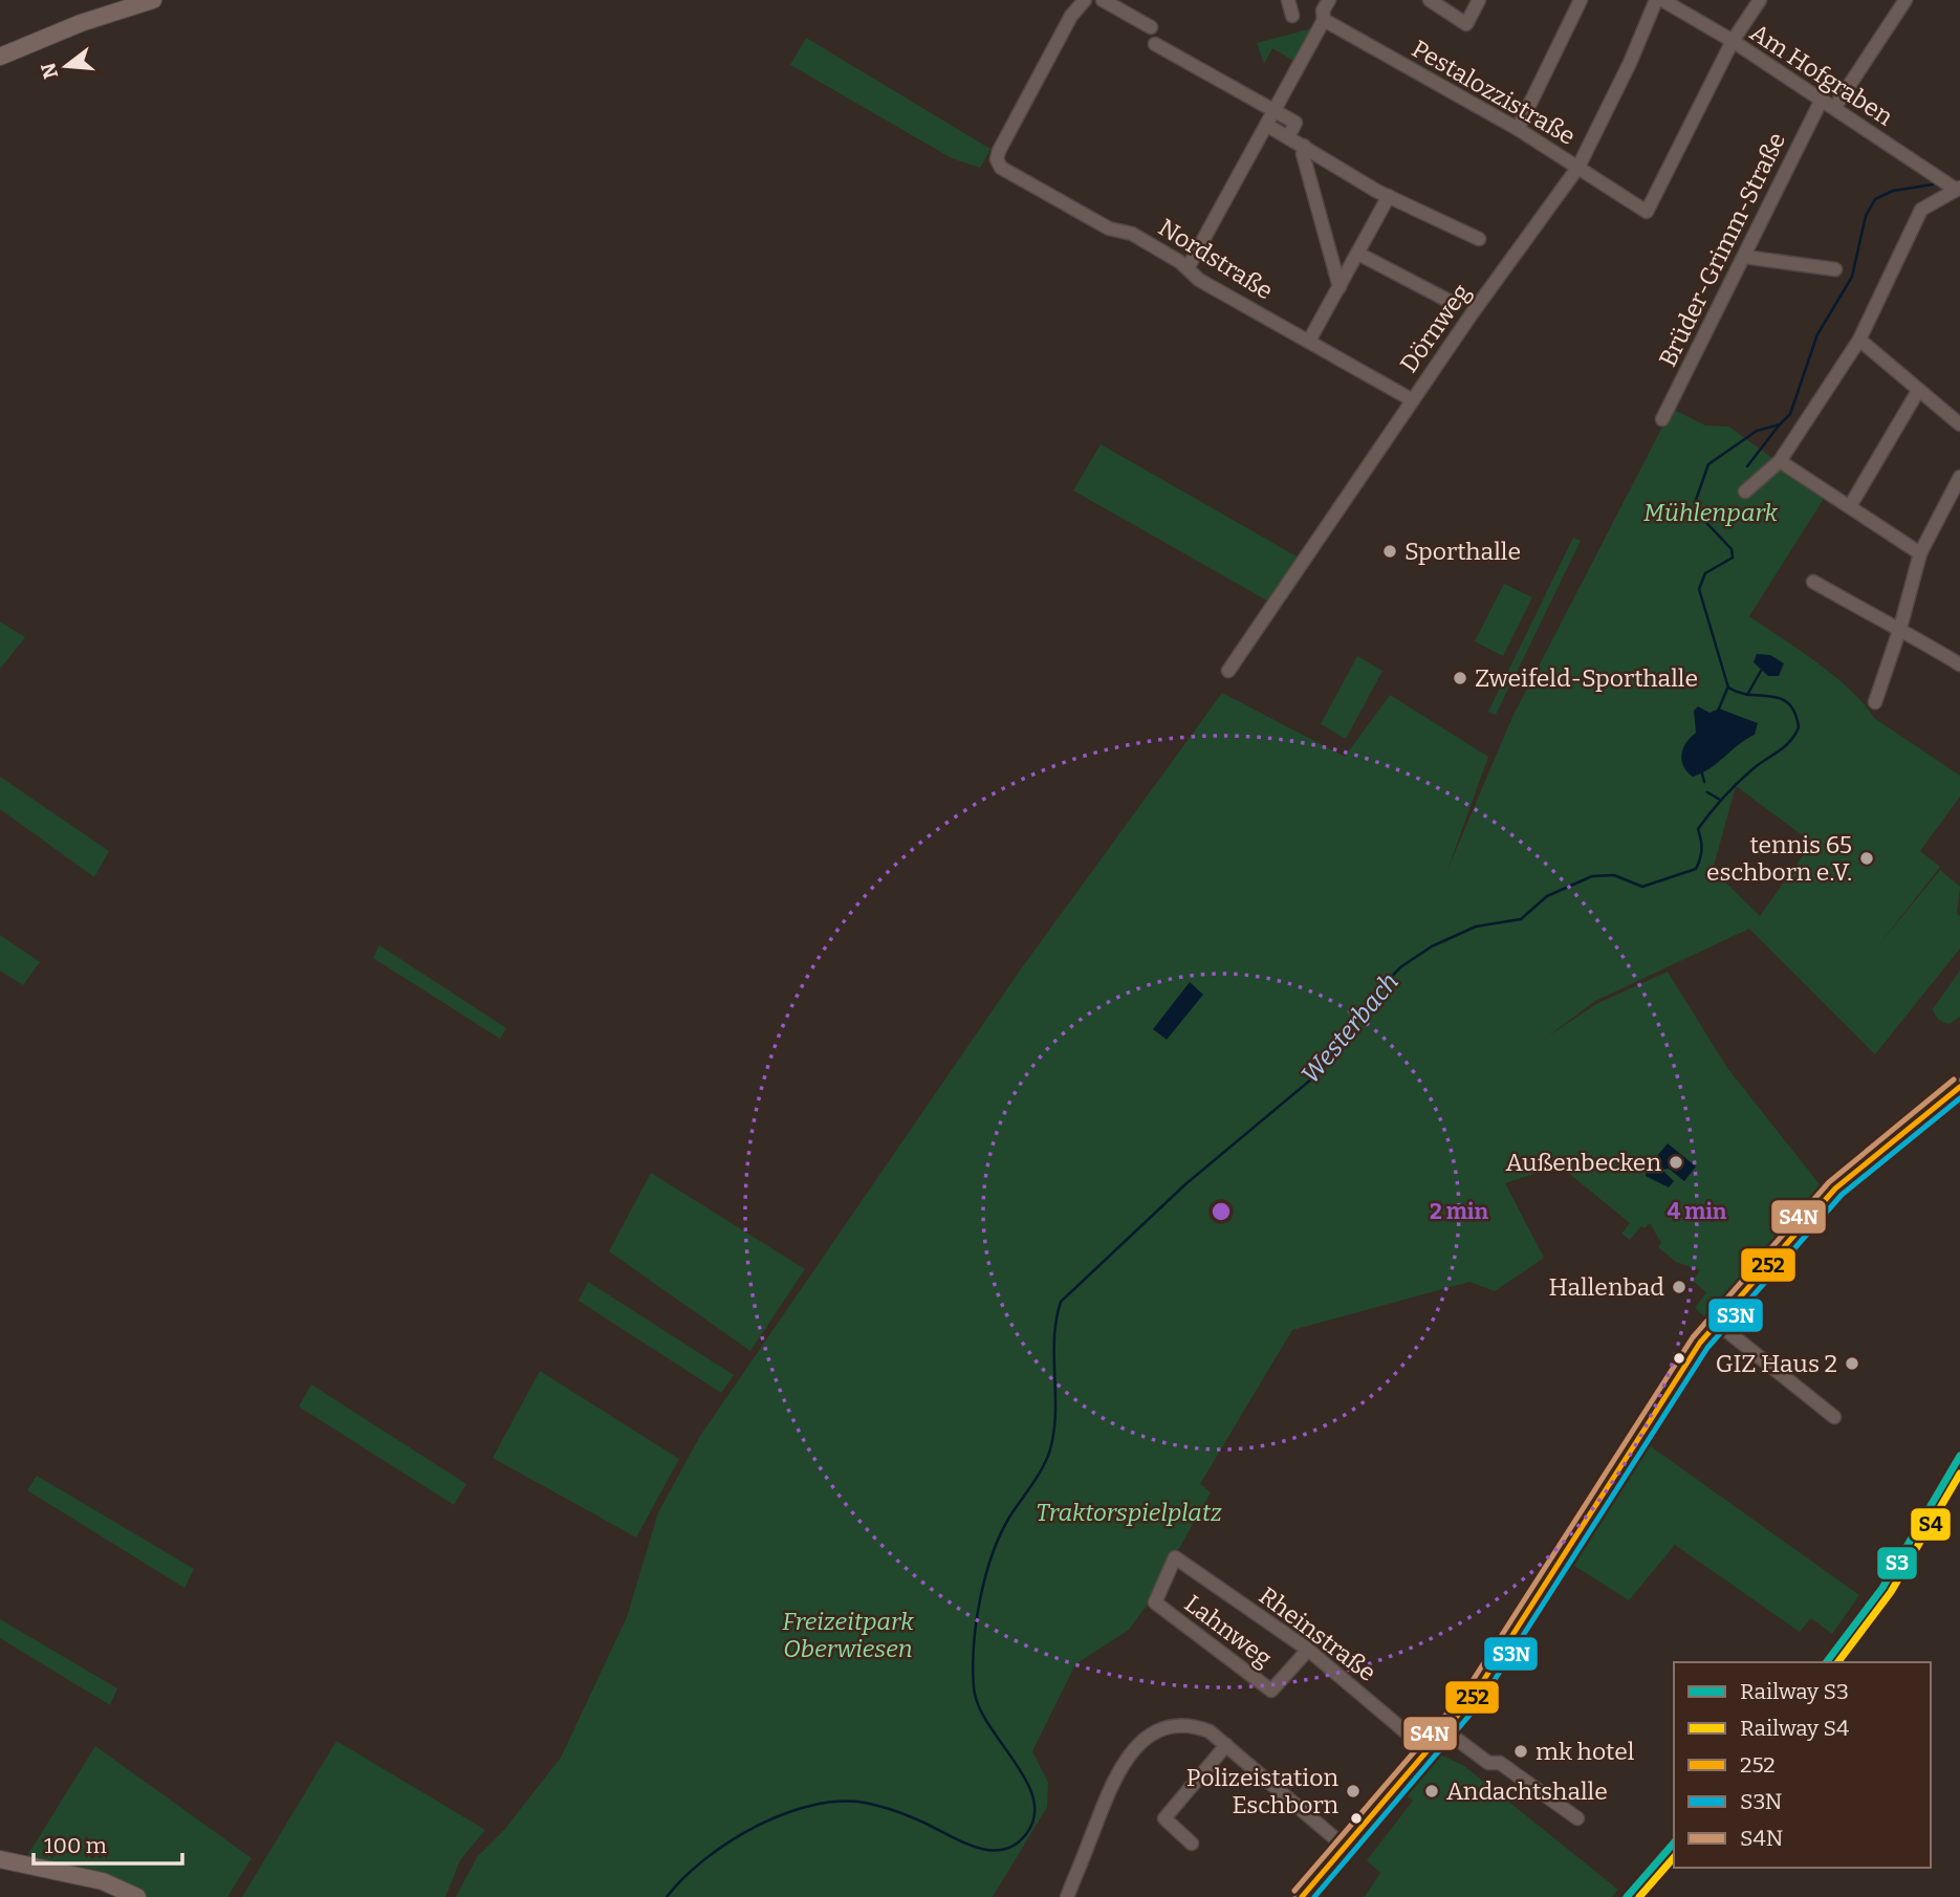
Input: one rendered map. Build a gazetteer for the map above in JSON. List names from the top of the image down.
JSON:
{
  "streets": {
    "street": [
      "Am Hofgraben",
      "Pestalozzistraße",
      "Brüder-Grimm-Straße",
      "Nordstraße",
      "Dörnweg",
      "Lahnweg",
      "Rheinstraße"
    ]
  },
  "crossings": [
    ["Am Hofgraben", "Pestalozzistraße"],
    ["Am Hofgraben", "Brüder-Grimm-Straße"],
    ["Pestalozzistraße", "Dörnweg"],
    ["Nordstraße", "Dörnweg"],
    ["Lahnweg", "Rheinstraße"]
  ],
  "water": ["Westerbach"],
  "parks": ["Mühlenpark", "Traktorspielplatz", "Freizeitpark Oberwiesen"],
  "places": [
    "Sporthalle",
    "Zweifeld-Sporthalle",
    "tennis 65 eschborn e.V.",
    "Außenbecken",
    "Hallenbad",
    "GIZ Haus 2",
    "mk hotel",
    "Polizeistation Eschborn",
    "Andachtshalle"
  ],
  "lines": [
    "transit line S4N",
    "transit line 252",
    "transit line S3N",
    "rail line S3",
    "rail line S4"
  ],
  "legend": [
    "Railway S3",
    "Railway S4",
    "252",
    "S3N",
    "S4N"
  ],
  "scale_bar": "100 m",
  "north": "left",
  "rings": ["2 min", "4 min"]
}
